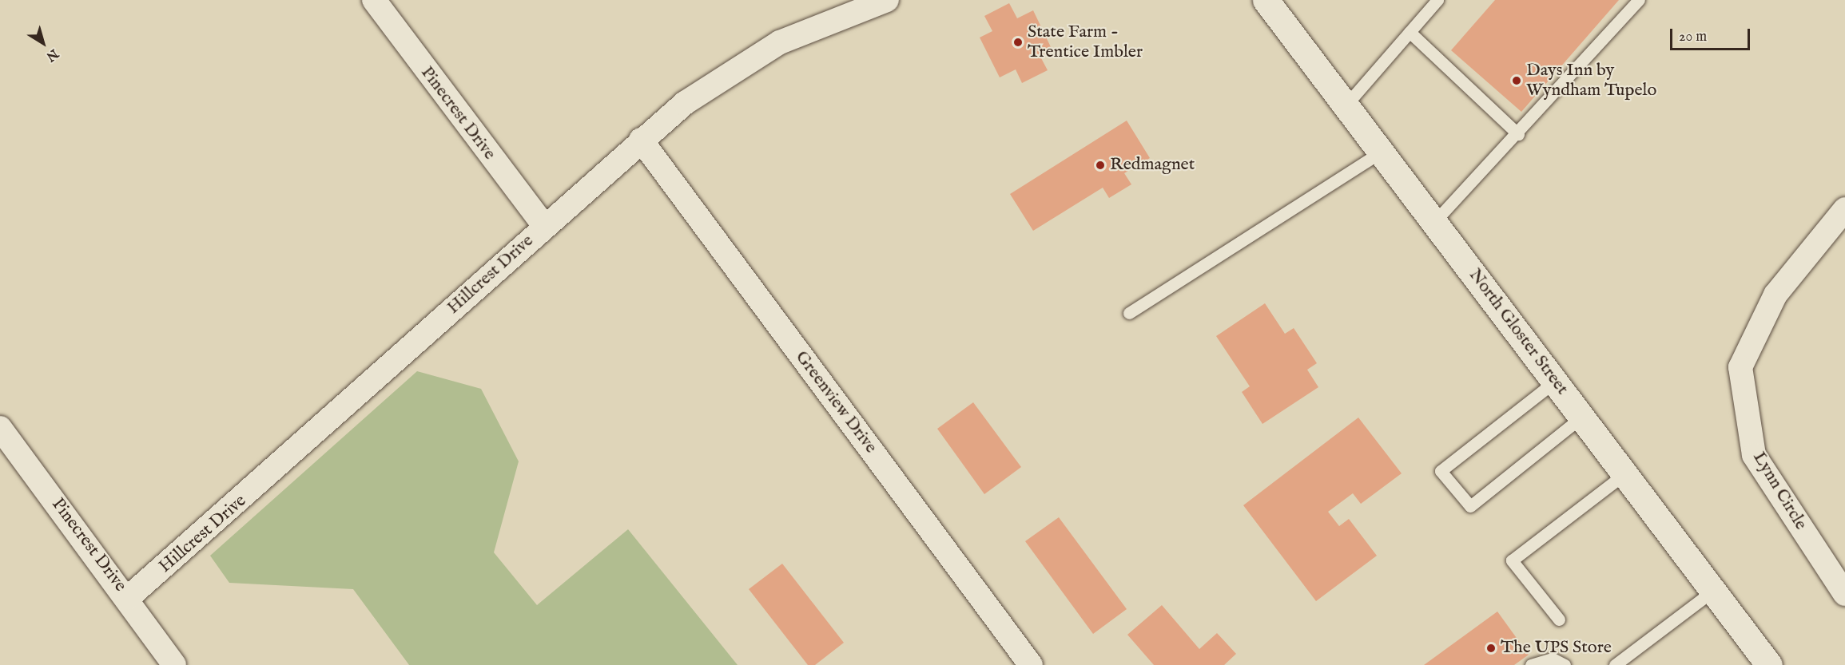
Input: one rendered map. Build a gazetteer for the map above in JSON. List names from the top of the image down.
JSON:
{
  "streets": {
    "main road": ["North Gloster Street"],
    "street": [
      "Pinecrest Drive",
      "Hillcrest Drive",
      "Greenview Drive",
      "Lynn Circle"
    ]
  },
  "crossings": [
    ["Pinecrest Drive", "Hillcrest Drive"],
    ["Hillcrest Drive", "Greenview Drive"]
  ],
  "places": [
    "State Farm - Trentice Imbler",
    "Days Inn by Wyndham Tupelo",
    "Redmagnet",
    "The UPS Store"
  ],
  "scale_bar": "20 m",
  "north": "bottom right"
}
